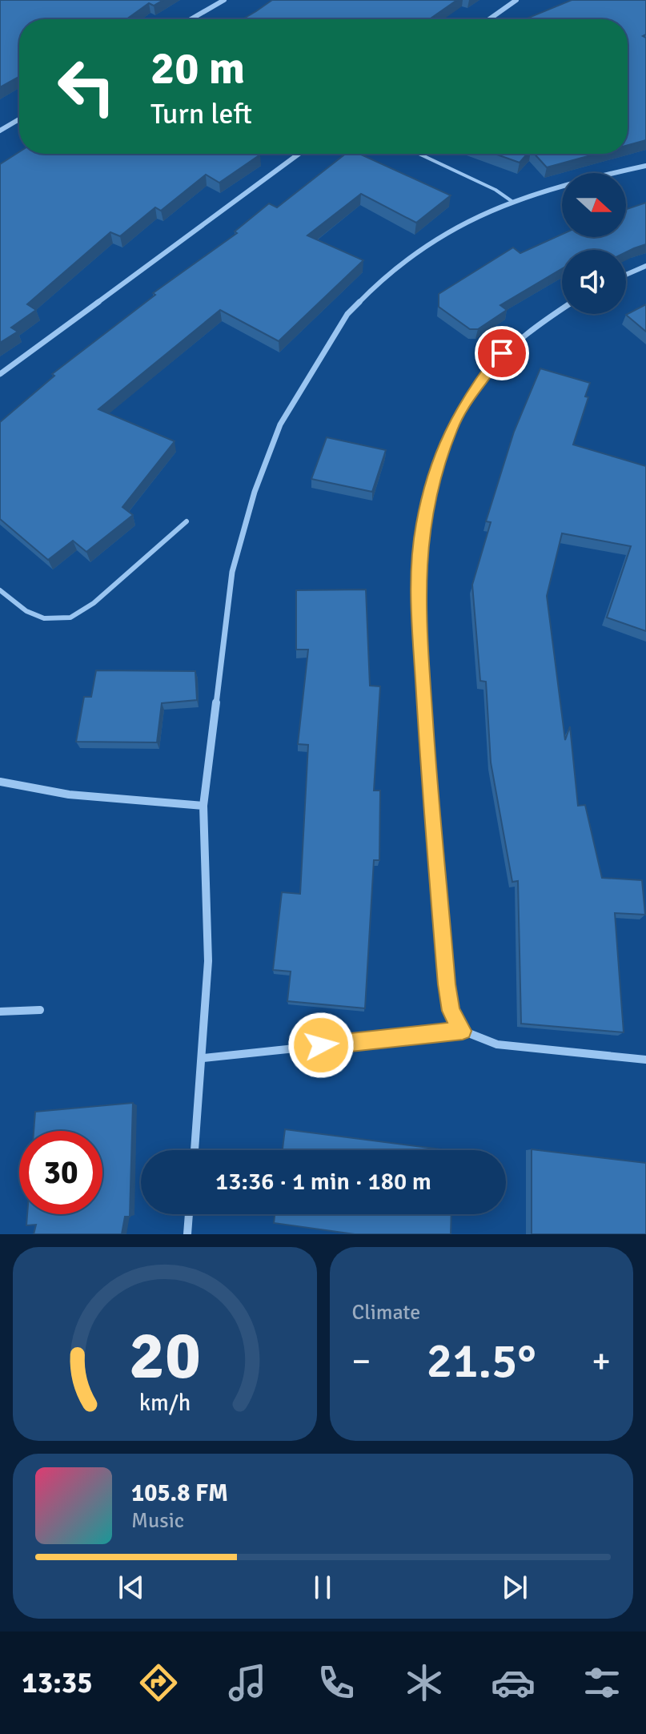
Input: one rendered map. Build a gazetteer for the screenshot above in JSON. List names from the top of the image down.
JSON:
{
  "north": "right",
  "page": {
    "turn": ["20 m", "Turn left"],
    "limit": "30",
    "trip": "13:36 · 1 min · 180 m",
    "tile": "Climate",
    "heat": ["−", "21.5°", "+"],
    "song": ["105.8 FM", "Music"],
    "tabs": "13:35",
    "gauge": ["20", "km/h"]
  }
}
